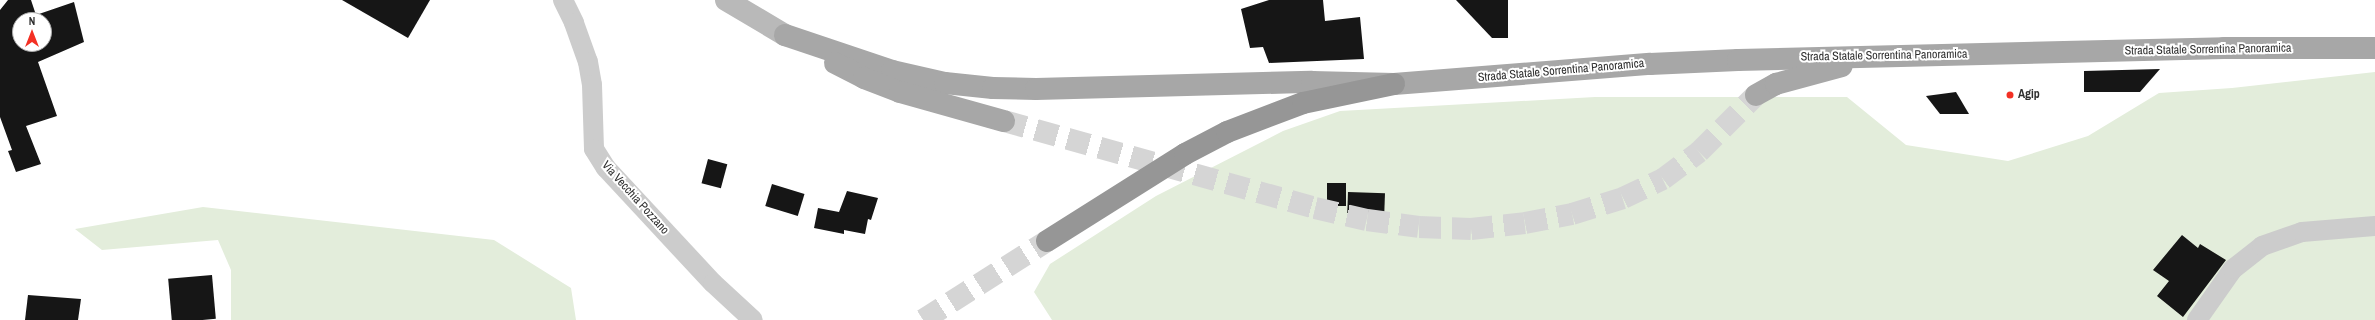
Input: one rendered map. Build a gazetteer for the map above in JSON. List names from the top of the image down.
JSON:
{
  "streets": {
    "main road": ["Strada Statale Sorrentina Panoramica"],
    "street": ["Via Vecchia Pozzano"]
  },
  "places": ["Agip"],
  "north": "top"
}
